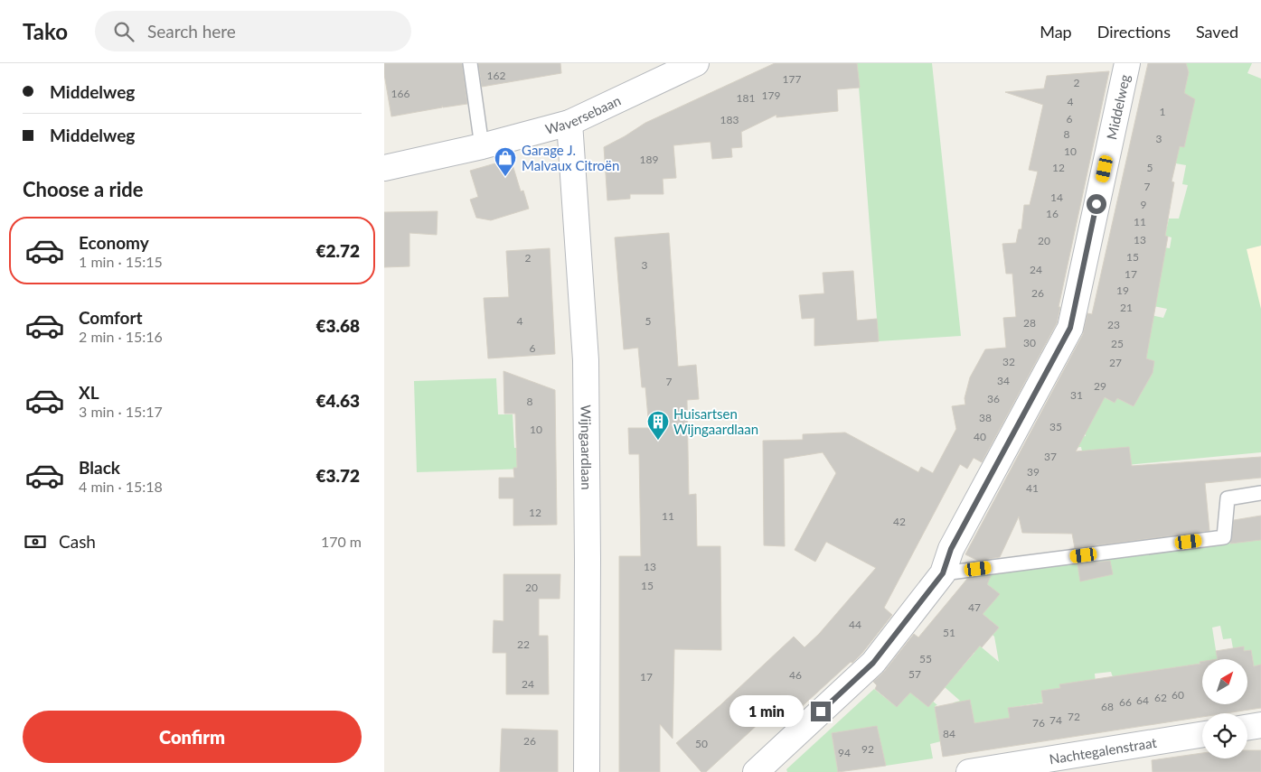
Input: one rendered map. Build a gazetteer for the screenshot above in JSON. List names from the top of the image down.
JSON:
{
  "streets": {
    "street": [
      "Middelweg",
      "Waversebaan",
      "Wijngaardlaan",
      "Nachtegalenstraat"
    ]
  },
  "crossings": [
    ["Waversebaan", "Wijngaardlaan"]
  ],
  "places": {
    "shop": ["Garage J. Malvaux Citroën"],
    "building": ["Huisartsen Wijngaardlaan"]
  },
  "house_numbers": [
    "162",
    "177",
    "2",
    "166",
    "179",
    "181",
    "4",
    "1",
    "6",
    "183",
    "8",
    "3",
    "10",
    "189",
    "12",
    "5",
    "7",
    "14",
    "9",
    "16",
    "11",
    "13",
    "20",
    "15",
    "2",
    "3",
    "24",
    "17",
    "19",
    "26",
    "21",
    "4",
    "5",
    "28",
    "23",
    "30",
    "25",
    "6",
    "32",
    "27",
    "34",
    "7",
    "29",
    "31",
    "36",
    "8",
    "38",
    "35",
    "10",
    "40",
    "37",
    "39",
    "41",
    "12",
    "11",
    "42",
    "13",
    "15",
    "20",
    "47",
    "44",
    "51",
    "22",
    "55",
    "57",
    "46",
    "17",
    "24",
    "60",
    "62",
    "64",
    "66",
    "68",
    "72",
    "74",
    "76",
    "84",
    "26",
    "50",
    "92",
    "94"
  ],
  "north": "top right",
  "page": {
    "header": "Tako",
    "search": "Search here",
    "nav": ["Map", "Directions", "Saved"],
    "banner": ["Middelweg", "Middelweg"],
    "heading": "Choose a ride",
    "list": [
      {
        "name": "Economy",
        "note": "1 min · 15:15",
        "value": "€2.72"
      },
      {
        "name": "Comfort",
        "note": "2 min · 15:16",
        "value": "€3.68"
      },
      {
        "name": "XL",
        "note": "3 min · 15:17",
        "value": "€4.63"
      },
      {
        "name": "Black",
        "note": "4 min · 15:18",
        "value": "€3.72"
      }
    ],
    "pay": ["Cash", "170 m"],
    "bubble": "1 min",
    "buttons": "Confirm"
  }
}
